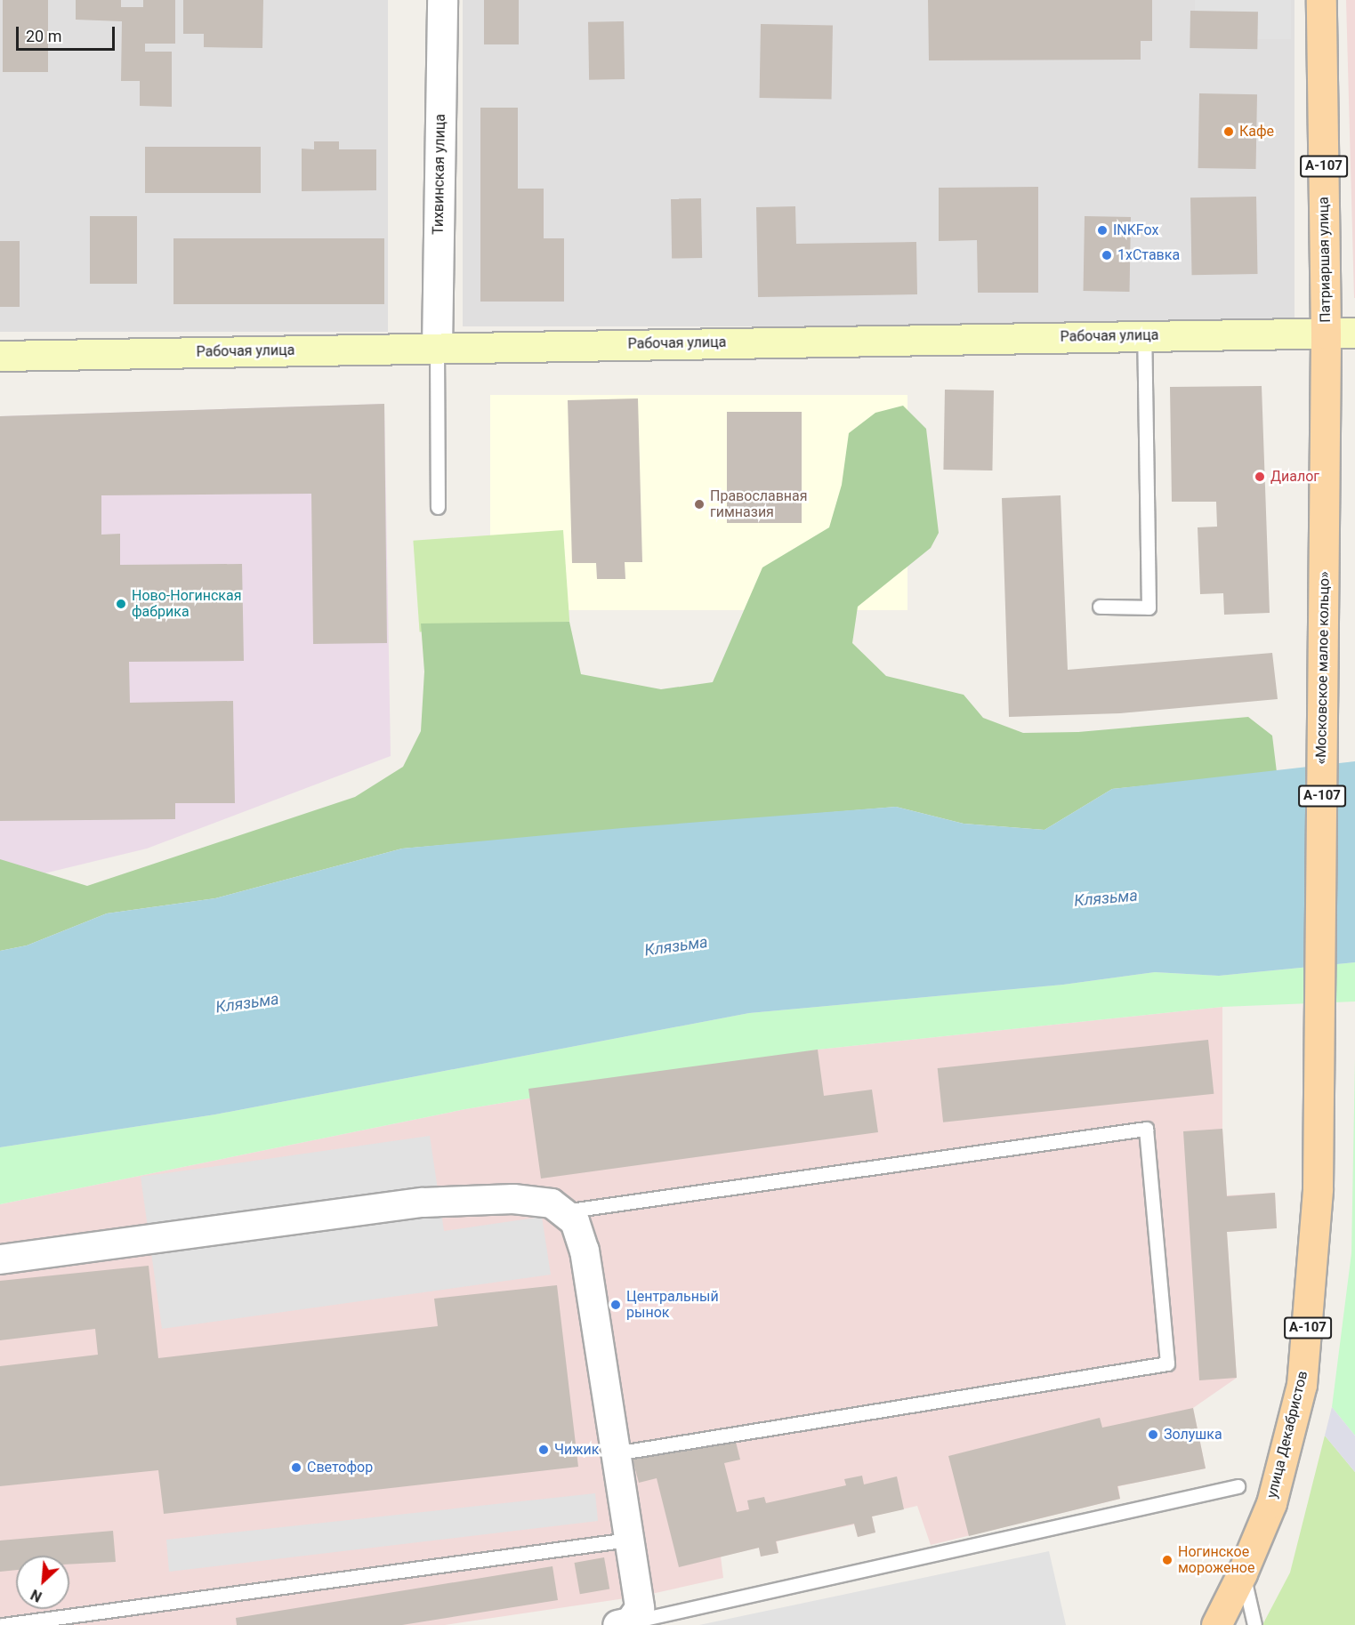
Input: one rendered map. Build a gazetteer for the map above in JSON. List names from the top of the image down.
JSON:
{
  "streets": {
    "main road": [
      "А-107",
      "Патриаршая улица",
      "Рабочая улица",
      "«Московское малое кольцо»",
      "улица Декабристов"
    ],
    "street": ["Тихвинская улица"]
  },
  "crossings": [
    ["Тихвинская улица", "Рабочая улица"],
    ["Патриаршая улица", "Рабочая улица"],
    ["Патриаршая улица", "«Московское малое кольцо»"],
    ["«Московское малое кольцо»", "улица Декабристов"]
  ],
  "water": ["Клязьма"],
  "places": [
    "Кафе",
    "INKFox",
    "1xСтавка",
    "Диалог",
    "Православная гимназия",
    "Ново-Ногинская фабрика",
    "Центральный рынок",
    "Золушка",
    "Чижик",
    "Светофор",
    "Ногинское мороженое"
  ],
  "scale_bar": "20 m",
  "north": "bottom left"
}
